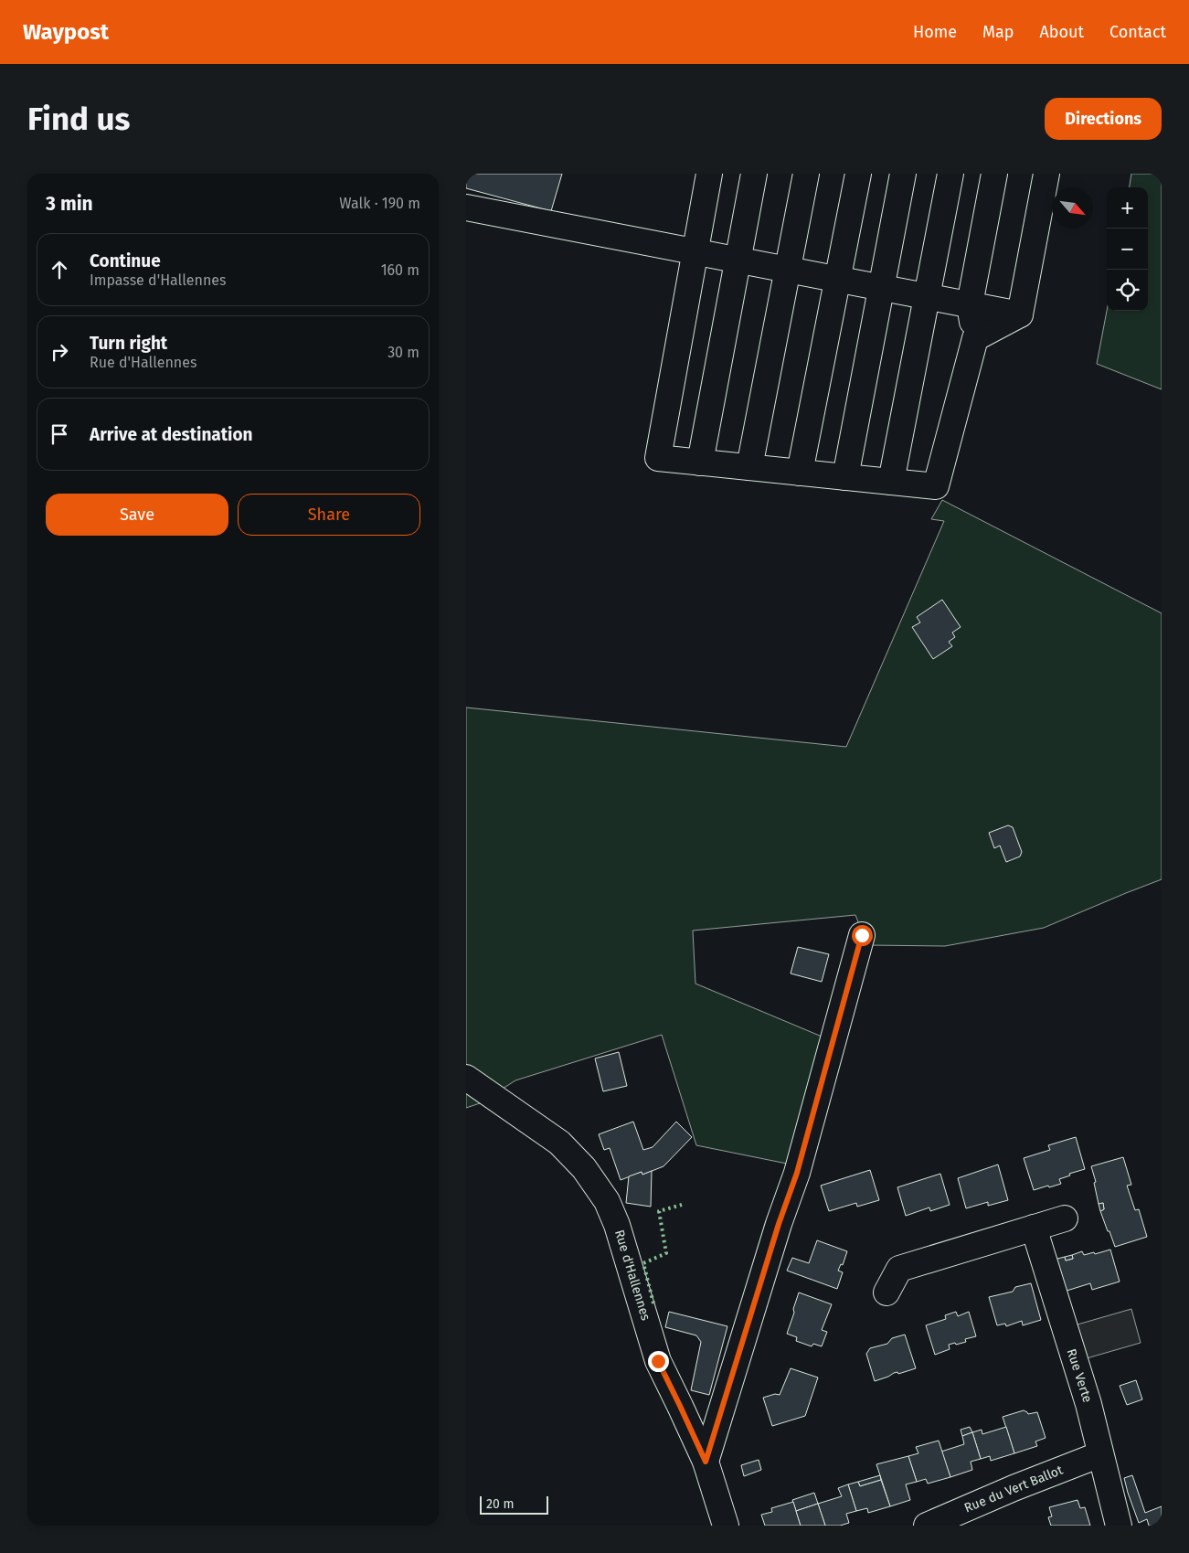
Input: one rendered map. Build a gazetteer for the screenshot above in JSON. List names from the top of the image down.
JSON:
{
  "streets": {
    "street": ["Rue d'Hallennes", "Rue Verte", "Rue du Vert Ballot"]
  },
  "crossings": [
    ["Rue Verte", "Rue du Vert Ballot"]
  ],
  "scale_bar": "20 m",
  "north": "bottom right",
  "page": {
    "header": "Waypost",
    "nav": [
      "Home",
      "Map",
      "About",
      "Contact"
    ],
    "buttons": [
      "Directions",
      ["Save", "Share"]
    ],
    "title": "Find us",
    "heading": ["3 min", "Walk · 190 m"],
    "map_buttons": ["+", "−"],
    "list": [
      ["Continue", "Impasse d'Hallennes", "160 m"],
      ["Turn right", "Rue d'Hallennes", "30 m"],
      "Arrive at destination"
    ],
    "scale": "20 m"
  }
}
